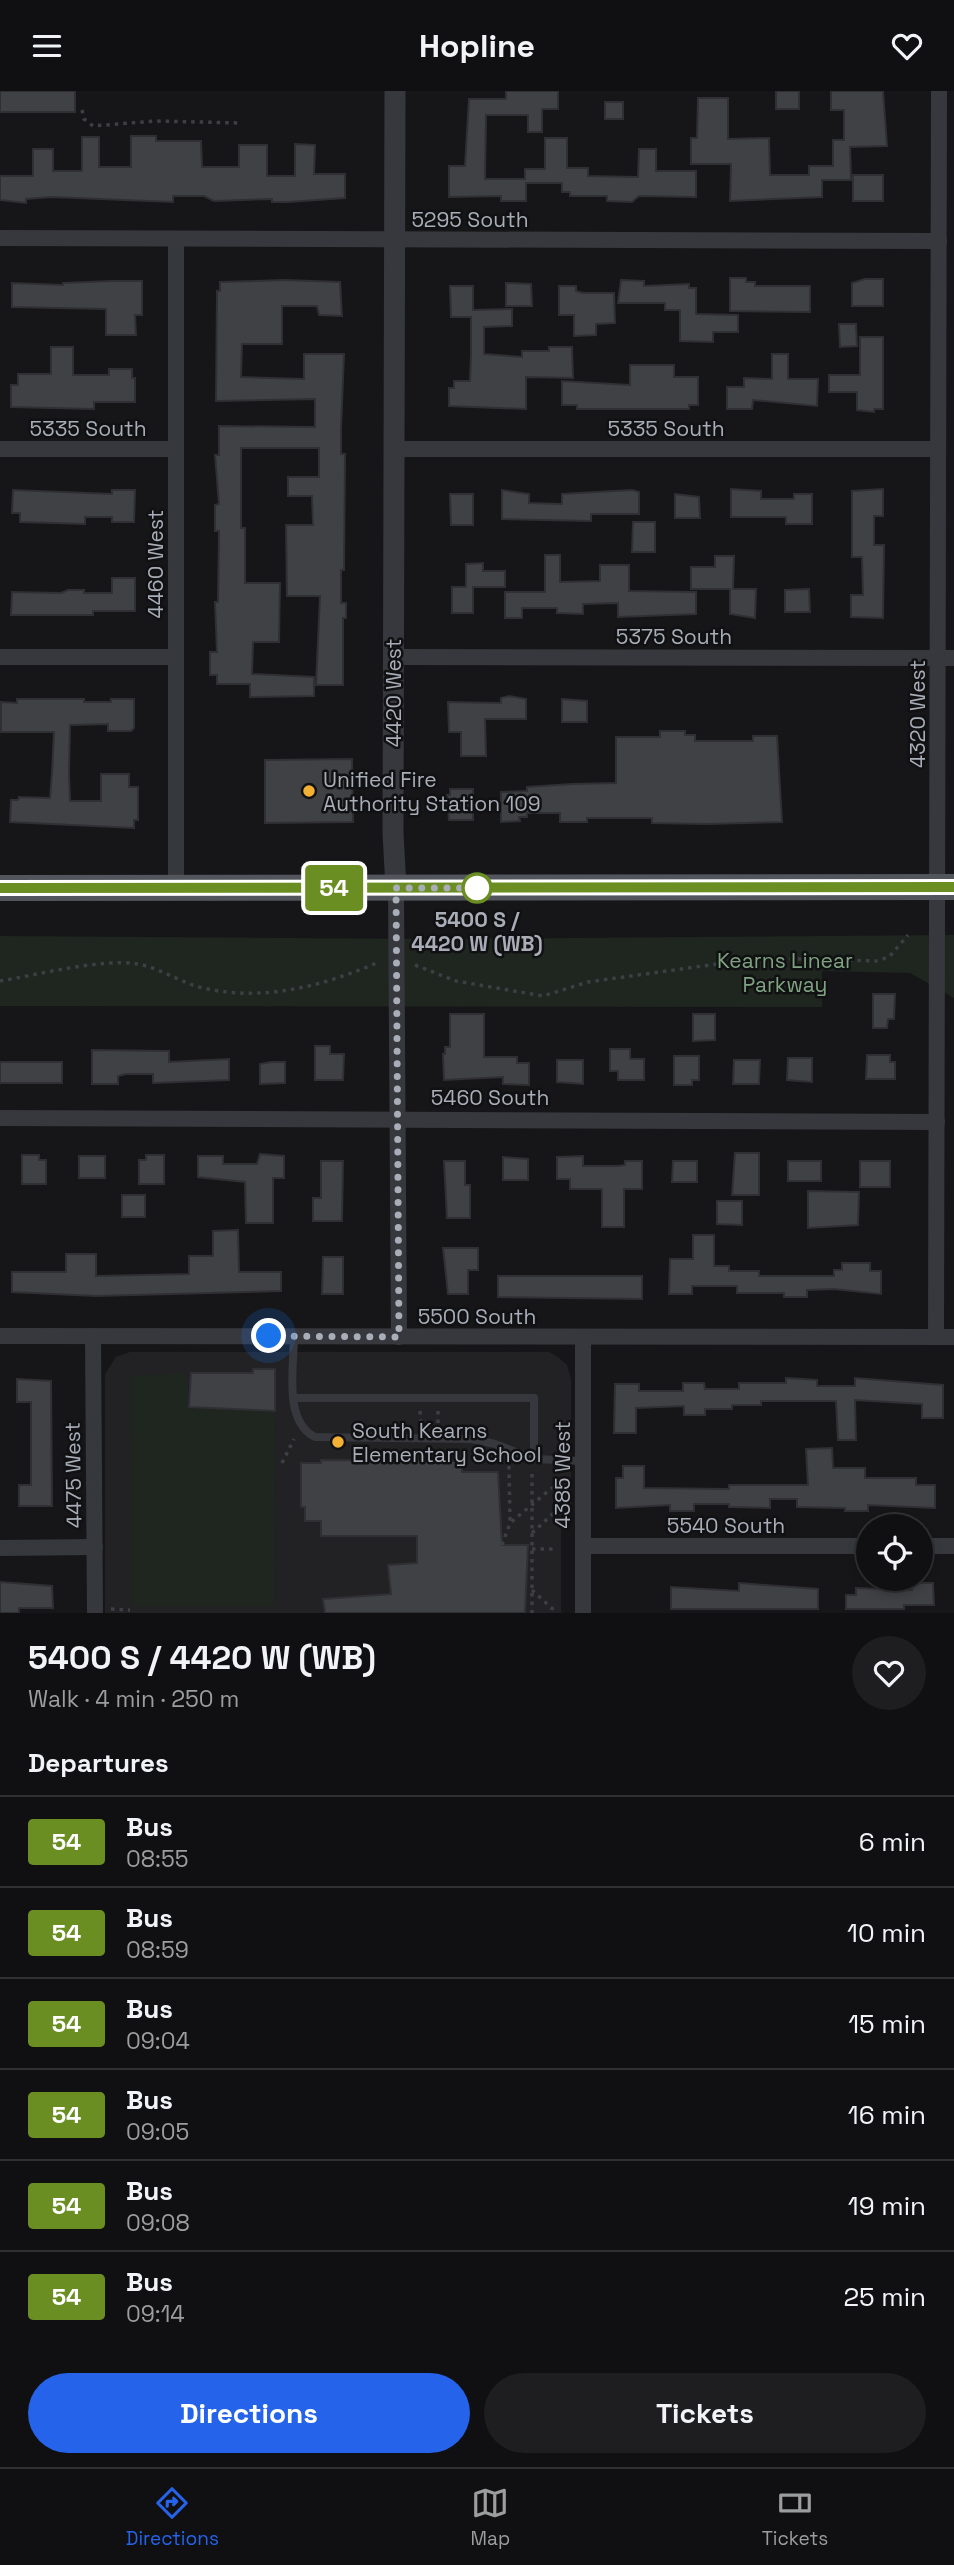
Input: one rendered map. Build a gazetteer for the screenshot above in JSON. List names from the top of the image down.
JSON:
{
  "streets": {
    "street": [
      "5295 South",
      "5335 South",
      "4460 West",
      "5375 South",
      "4420 West",
      "4320 West",
      "5460 South",
      "5500 South",
      "4475 West",
      "4385 West",
      "5540 South"
    ]
  },
  "crossings": [
    ["5295 South", "4460 West"],
    ["5295 South", "4420 West"],
    ["5295 South", "4320 West"],
    ["5335 South", "4460 West"],
    ["5335 South", "4420 West"],
    ["5335 South", "4320 West"],
    ["5375 South", "4420 West"],
    ["5375 South", "4320 West"],
    ["4420 West", "5460 South"],
    ["4420 West", "5500 South"],
    ["4320 West", "5460 South"],
    ["4320 West", "5500 South"],
    ["5500 South", "4475 West"],
    ["5500 South", "4385 West"],
    ["4385 West", "5540 South"]
  ],
  "parks": ["Kearns Linear Parkway"],
  "places": ["Unified Fire Authority Station 109", "5400 S / 4420 W (WB)", "South Kearns Elementary School"],
  "lines": ["bus line 54"],
  "page": {
    "header": "Hopline",
    "on_map": "54",
    "heading": [
      ["5400 S / 4420 W (WB)", "Walk · 4 min · 250 m"],
      "Departures"
    ],
    "list": [
      {
        "mark": "54",
        "name": "Bus",
        "note": "08:55",
        "value": "6 min"
      },
      {
        "mark": "54",
        "name": "Bus",
        "note": "08:59",
        "value": "10 min"
      },
      {
        "mark": "54",
        "name": "Bus",
        "note": "09:04",
        "value": "15 min"
      },
      {
        "mark": "54",
        "name": "Bus",
        "note": "09:05",
        "value": "16 min"
      },
      {
        "mark": "54",
        "name": "Bus",
        "note": "09:08",
        "value": "19 min"
      },
      {
        "mark": "54",
        "name": "Bus",
        "note": "09:14",
        "value": "25 min"
      }
    ],
    "buttons": ["Directions", "Tickets"],
    "tabs": ["Directions", "Map", "Tickets"]
  }
}
